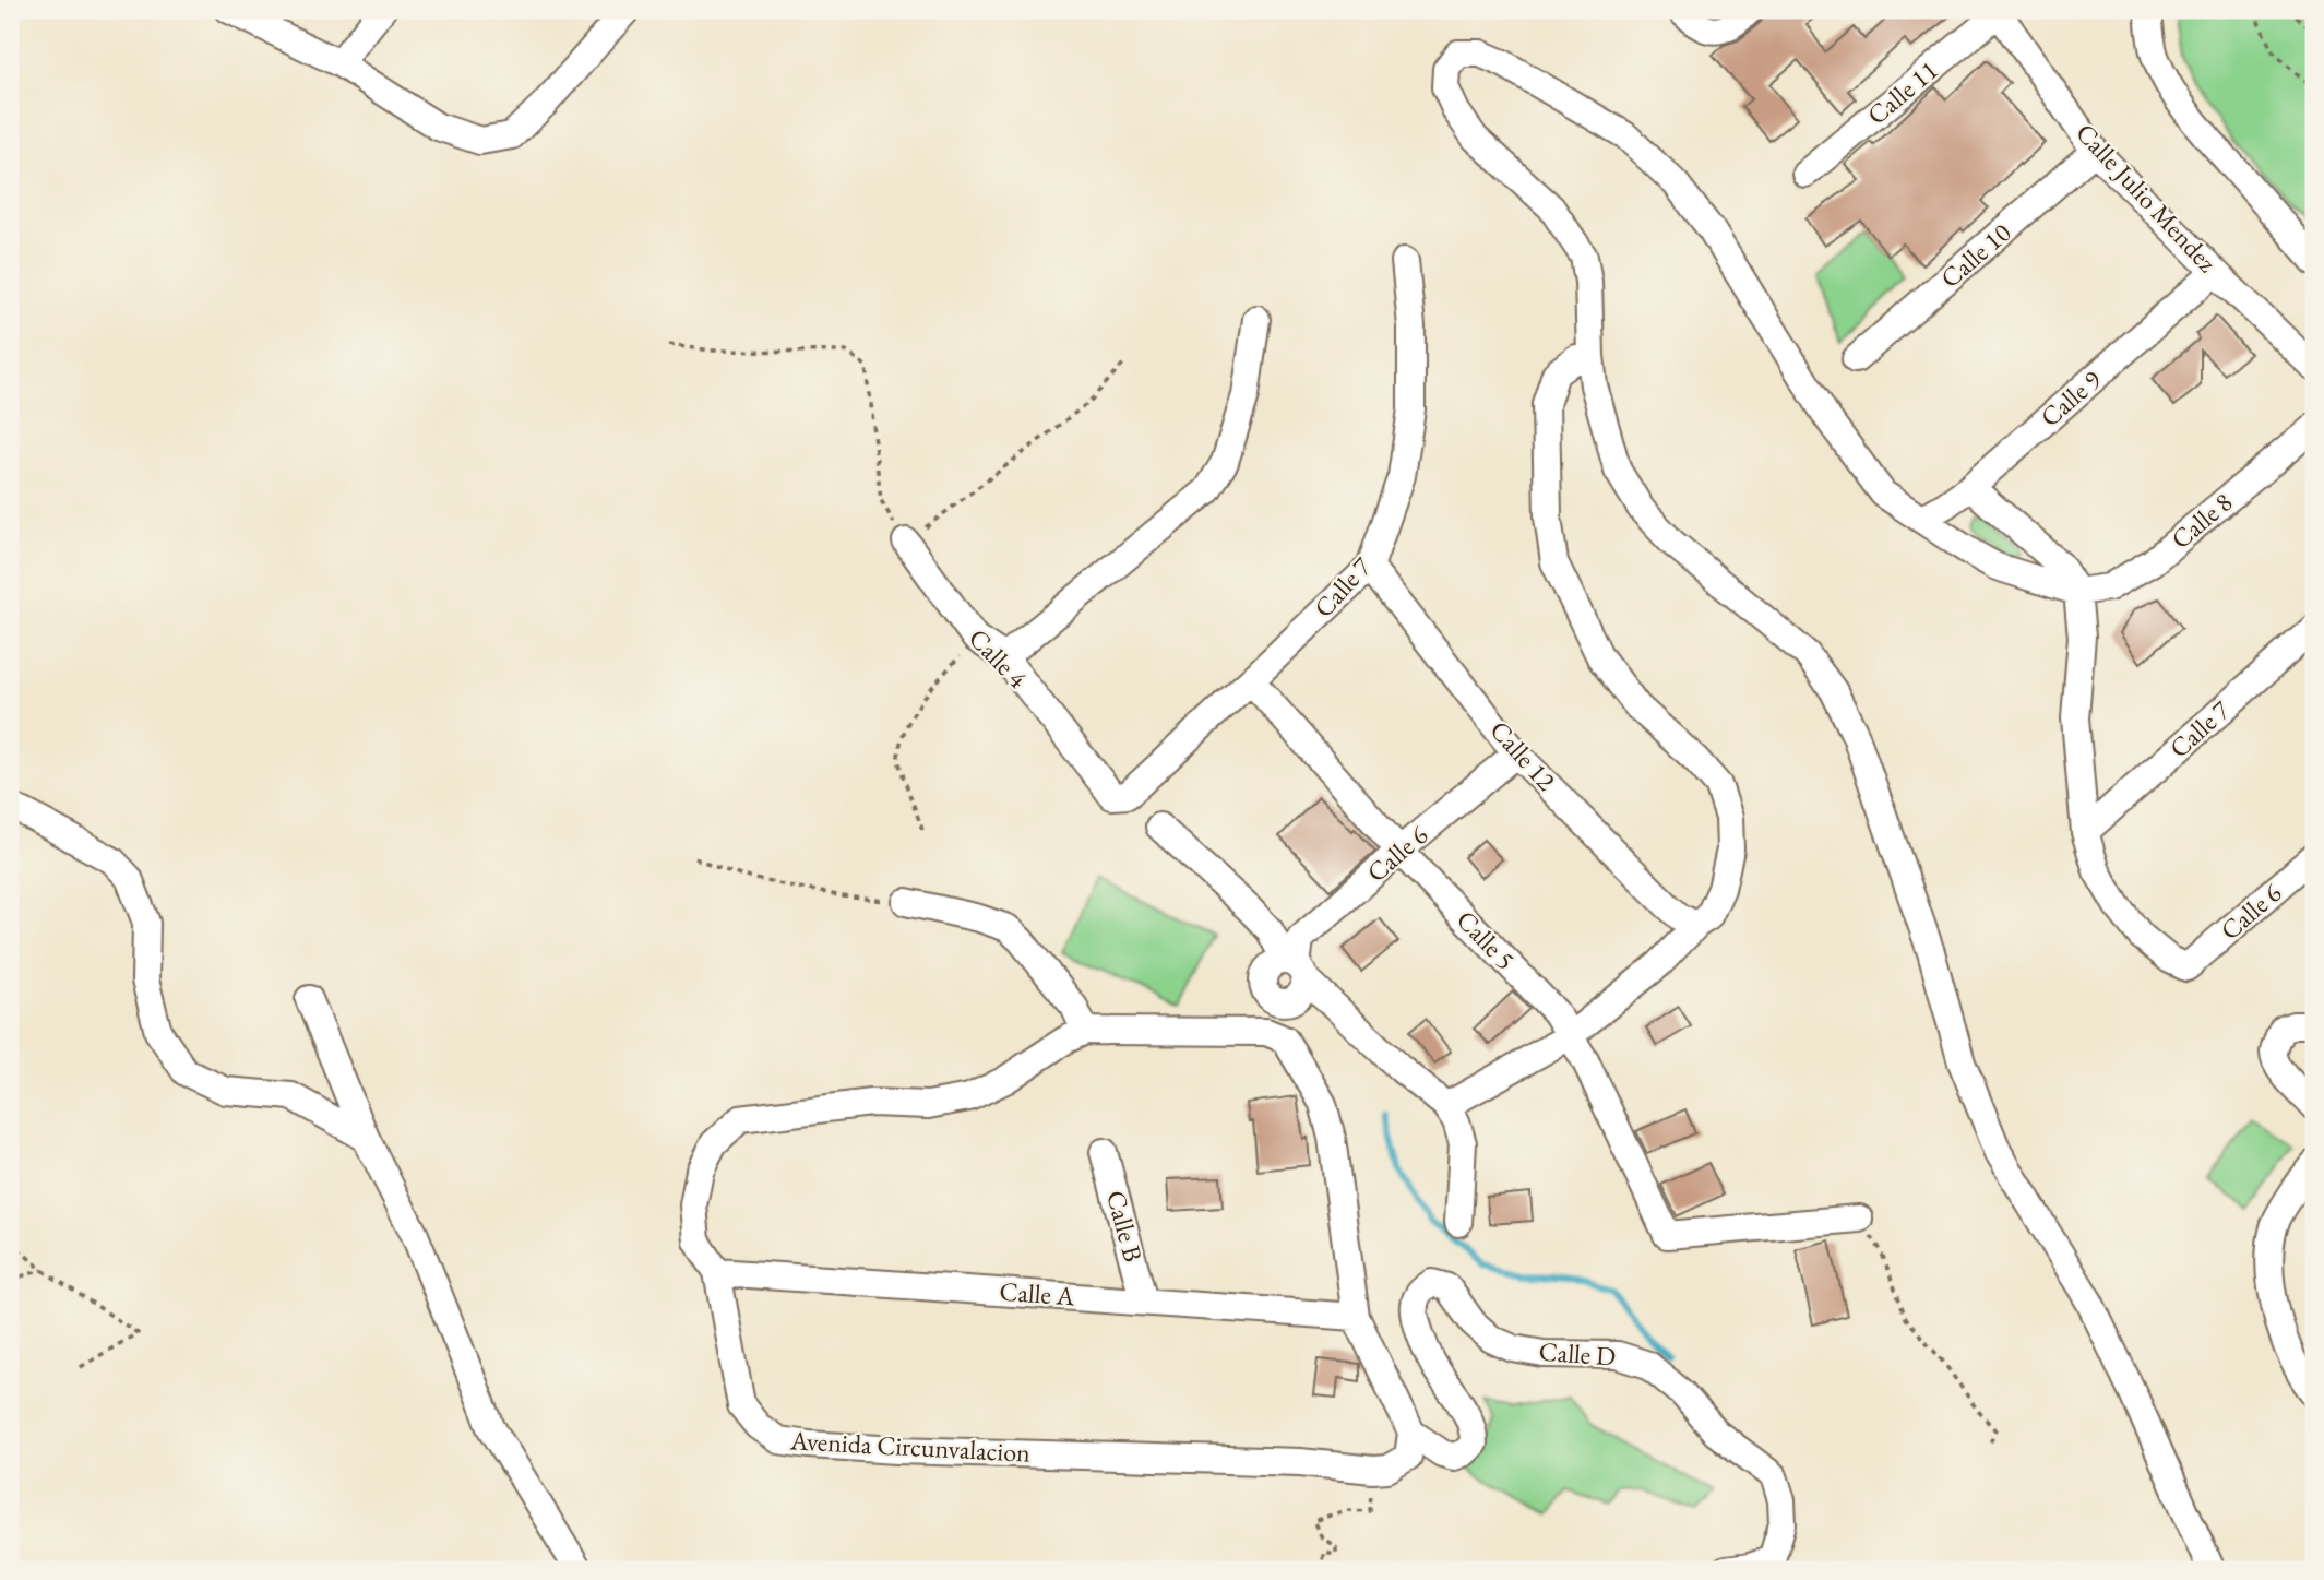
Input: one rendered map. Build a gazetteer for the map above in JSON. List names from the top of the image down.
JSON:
{
  "streets": {
    "street": [
      "Calle 11",
      "Calle Julio Mendez",
      "Calle 10",
      "Calle 9",
      "Calle 8",
      "Calle 7",
      "Calle 4",
      "Calle 12",
      "Calle 6",
      "Calle 5",
      "Calle B",
      "Calle A",
      "Calle D",
      "Avenida Circunvalacion"
    ]
  },
  "crossings": [
    ["Calle 11", "Calle Julio Mendez"],
    ["Calle Julio Mendez", "Calle 10"],
    ["Calle Julio Mendez", "Calle 9"],
    ["Calle 7", "Calle 4"],
    ["Calle 7", "Calle 12"],
    ["Calle 7", "Calle 6"],
    ["Calle 7", "Calle 5"],
    ["Calle 12", "Calle 6"],
    ["Calle 6", "Calle 5"],
    ["Calle 6", "Avenida Circunvalacion"],
    ["Calle B", "Calle A"],
    ["Calle A", "Avenida Circunvalacion"],
    ["Calle D", "Avenida Circunvalacion"]
  ]
}
